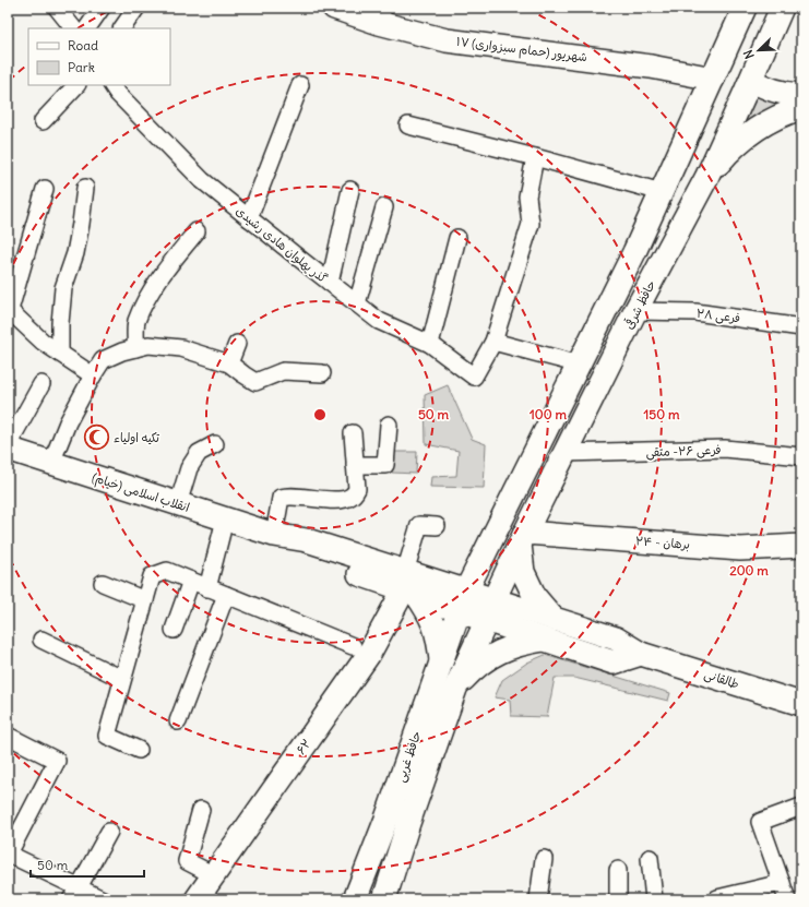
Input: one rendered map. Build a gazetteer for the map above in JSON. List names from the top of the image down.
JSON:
{
  "streets": {
    "main road": [
      "۱۷ شهریور (حمام سبزواری)",
      "حافظ شرقی",
      "انقلاب اسلامی (خیام)",
      "۲۴ - برهان",
      "طالقانی",
      "۶۲",
      "حافظ غربی"
    ],
    "street": ["گذر پهلوان هادی رشیدی", "فرعی ۲۸", "فرعی ۲۶- متقی"]
  },
  "crossings": [
    ["حافظ شرقی", "فرعی ۲۸"],
    ["حافظ شرقی", "فرعی ۲۶- متقی"],
    ["حافظ شرقی", "انقلاب اسلامی (خیام)"],
    ["حافظ شرقی", "۲۴ - برهان"],
    ["حافظ شرقی", "طالقانی"],
    ["حافظ شرقی", "حافظ غربی"],
    ["انقلاب اسلامی (خیام)", "طالقانی"],
    ["انقلاب اسلامی (خیام)", "۶۲"],
    ["انقلاب اسلامی (خیام)", "حافظ غربی"],
    ["طالقانی", "حافظ غربی"]
  ],
  "places": {
    "mosque": ["تکیه اولیاء"]
  },
  "legend": ["Road", "Park"],
  "scale_bar": "50 m",
  "north": "bottom left",
  "rings": [
    "50 m",
    "100 m",
    "150 m",
    "200 m"
  ]
}
